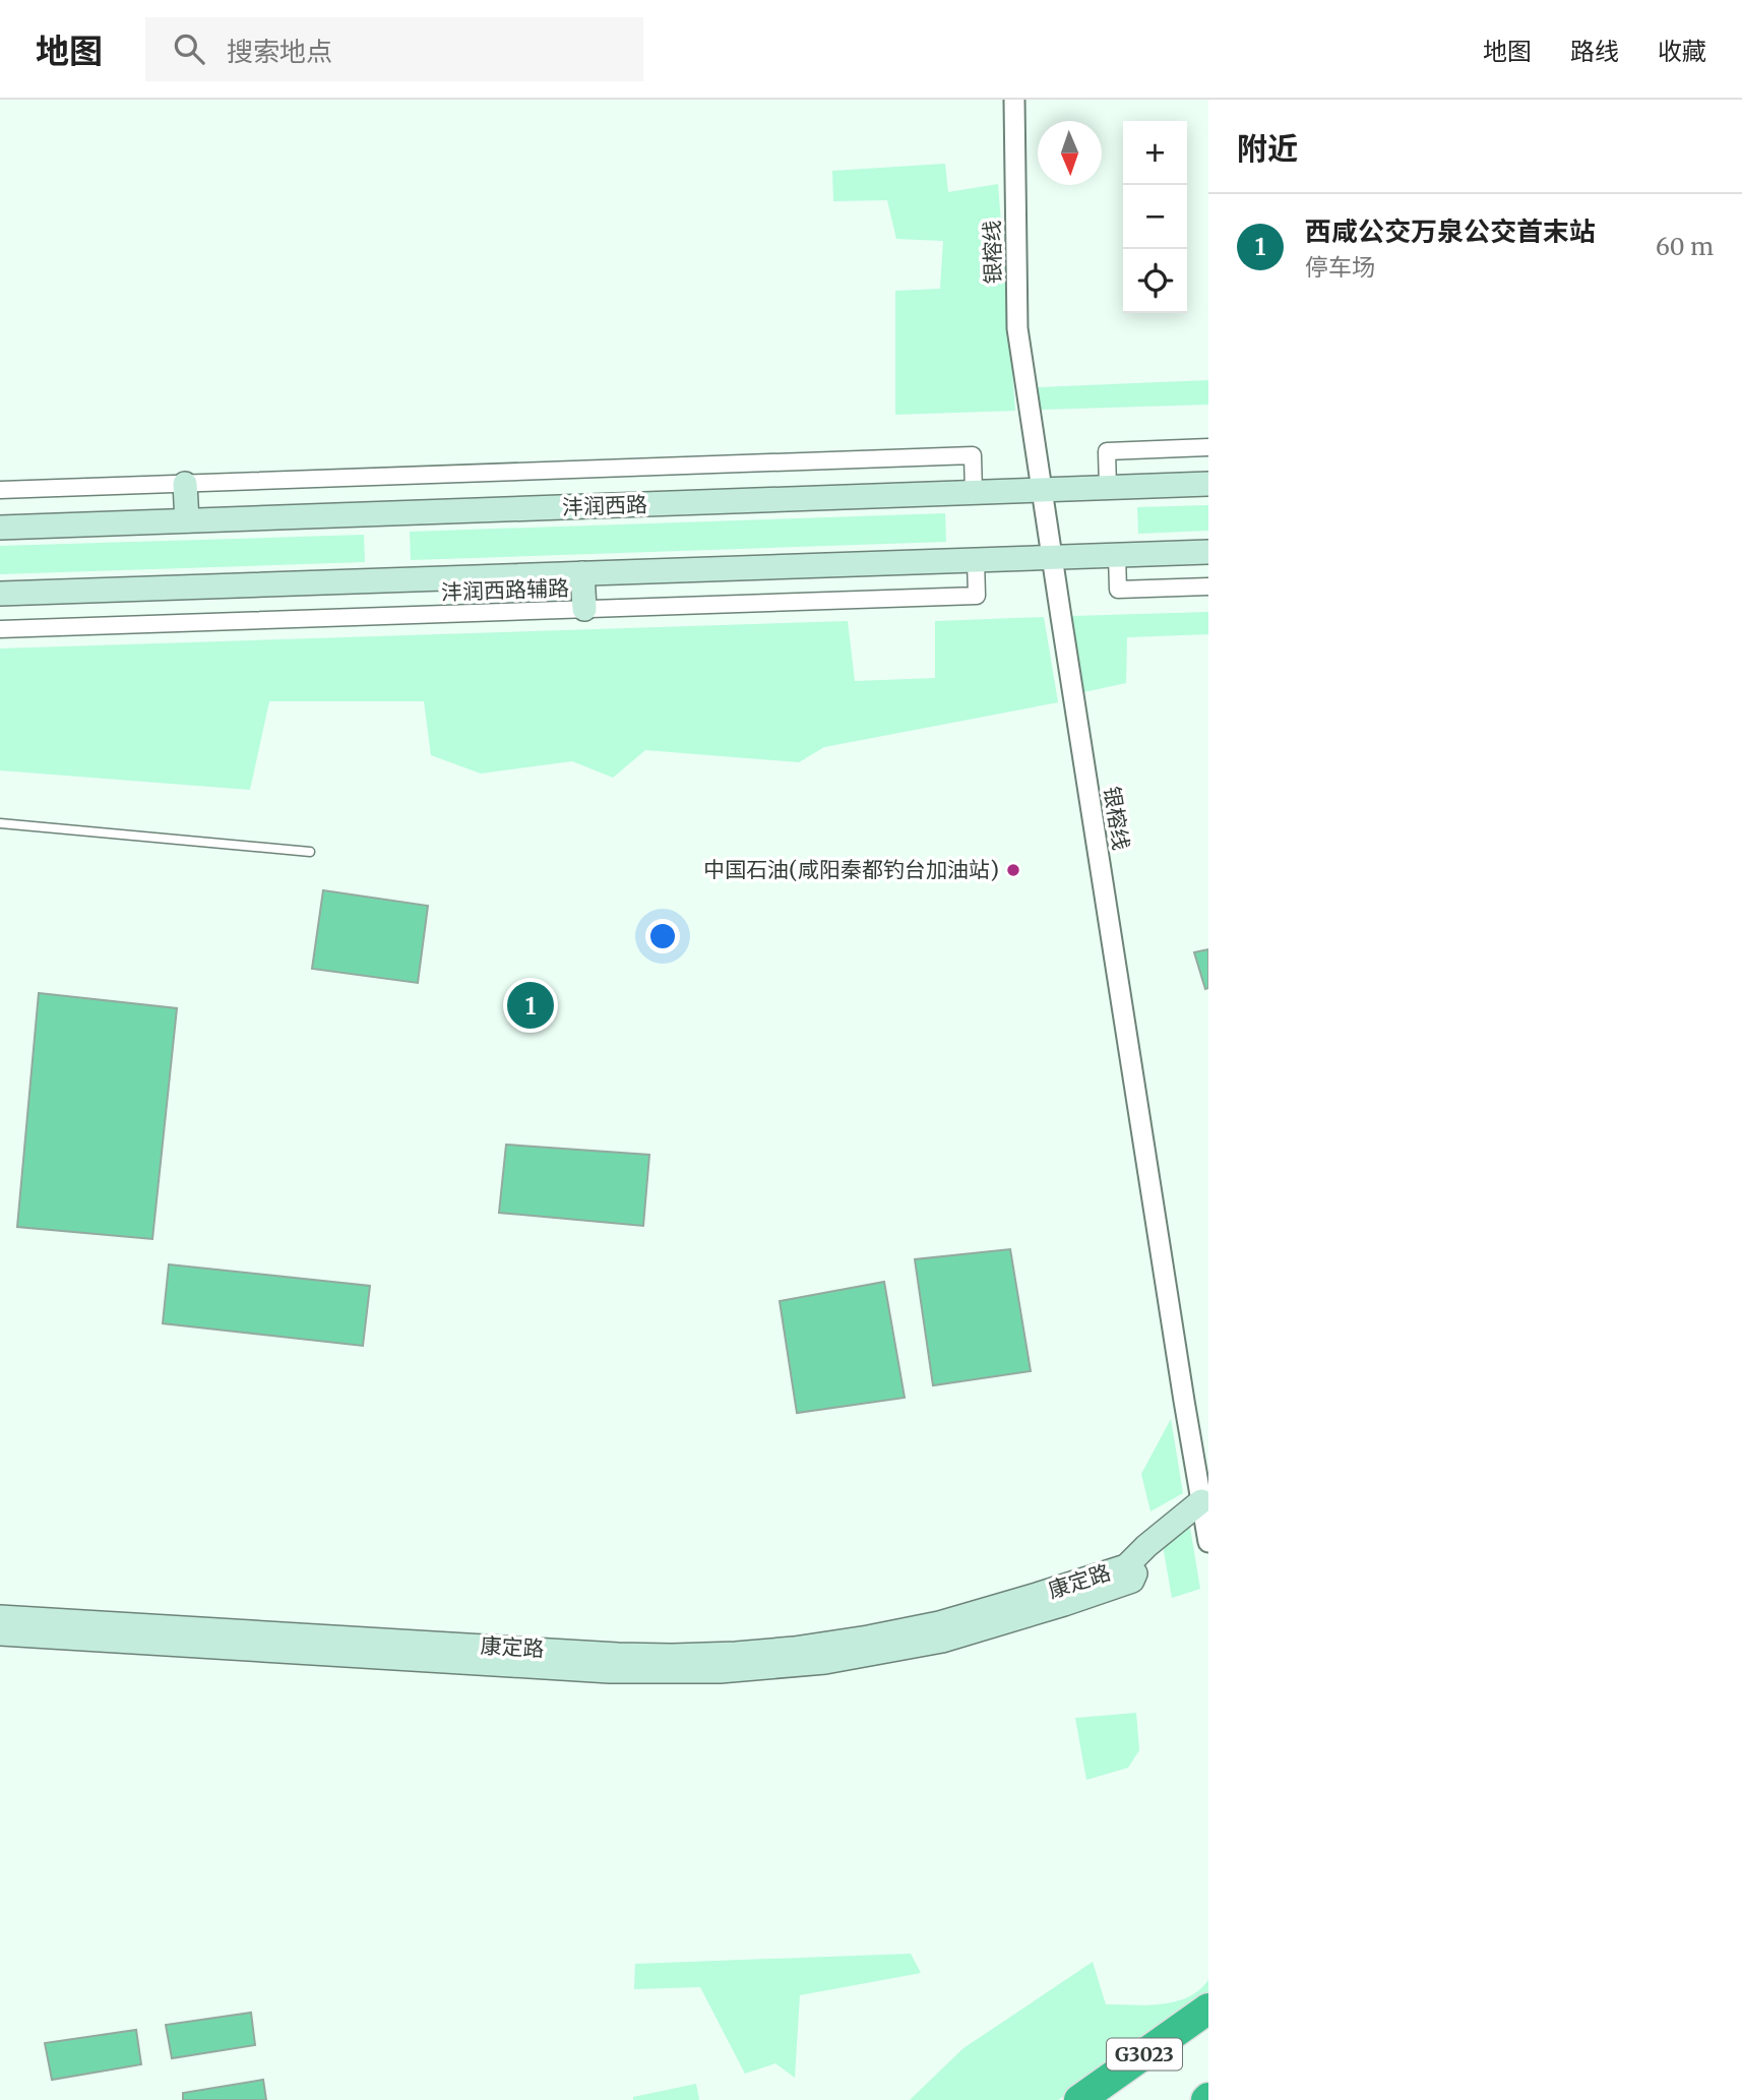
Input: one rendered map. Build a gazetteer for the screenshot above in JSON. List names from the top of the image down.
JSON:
{
  "streets": {
    "highway": ["G3023"],
    "main road": ["沣润西路", "康定路"],
    "street": ["银榕线", "沣润西路辅路"]
  },
  "crossings": [
    ["银榕线", "沣润西路"]
  ],
  "places": ["中国石油(咸阳秦都钓台加油站)"],
  "north": "bottom",
  "page": {
    "header": "地图",
    "search": "搜索地点",
    "nav": ["地图", "路线", "收藏"],
    "heading": "附近",
    "map_buttons": ["+", "−"],
    "list": [
      {
        "mark": "1",
        "name": "西咸公交万泉公交首末站",
        "note": "停车场",
        "value": "60 m"
      }
    ],
    "pins": "1"
  }
}
